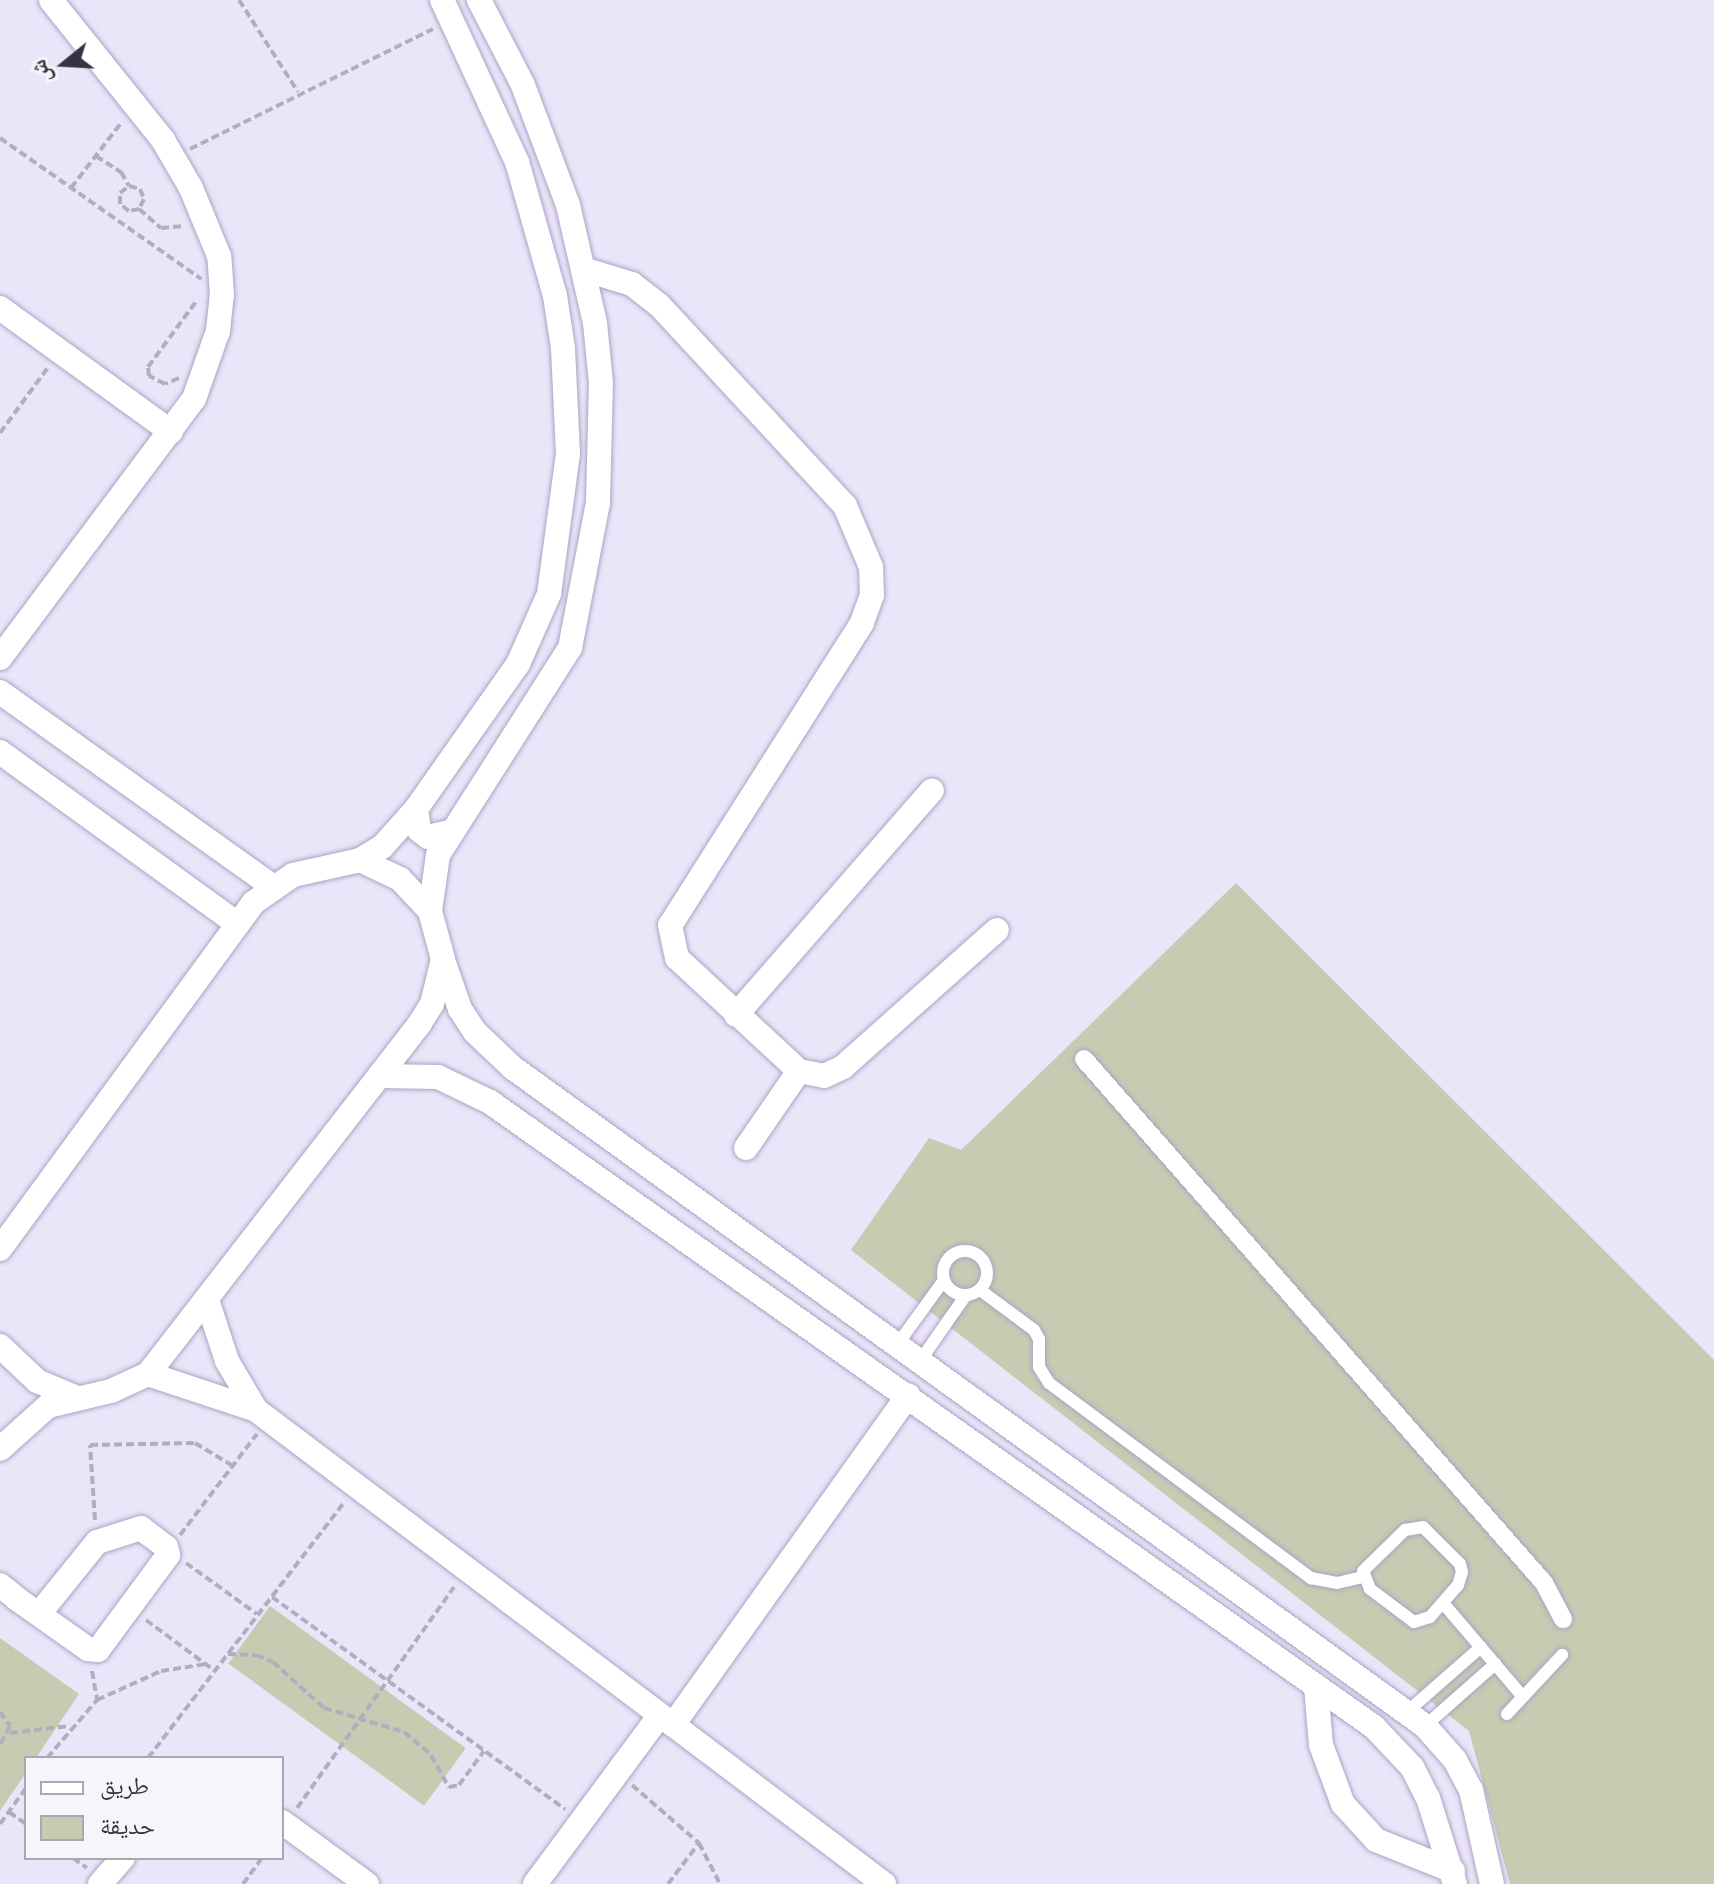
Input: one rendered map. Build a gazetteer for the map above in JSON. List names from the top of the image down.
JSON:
{
  "legend": ["طريق", "حديقة"],
  "north": "left"
}
